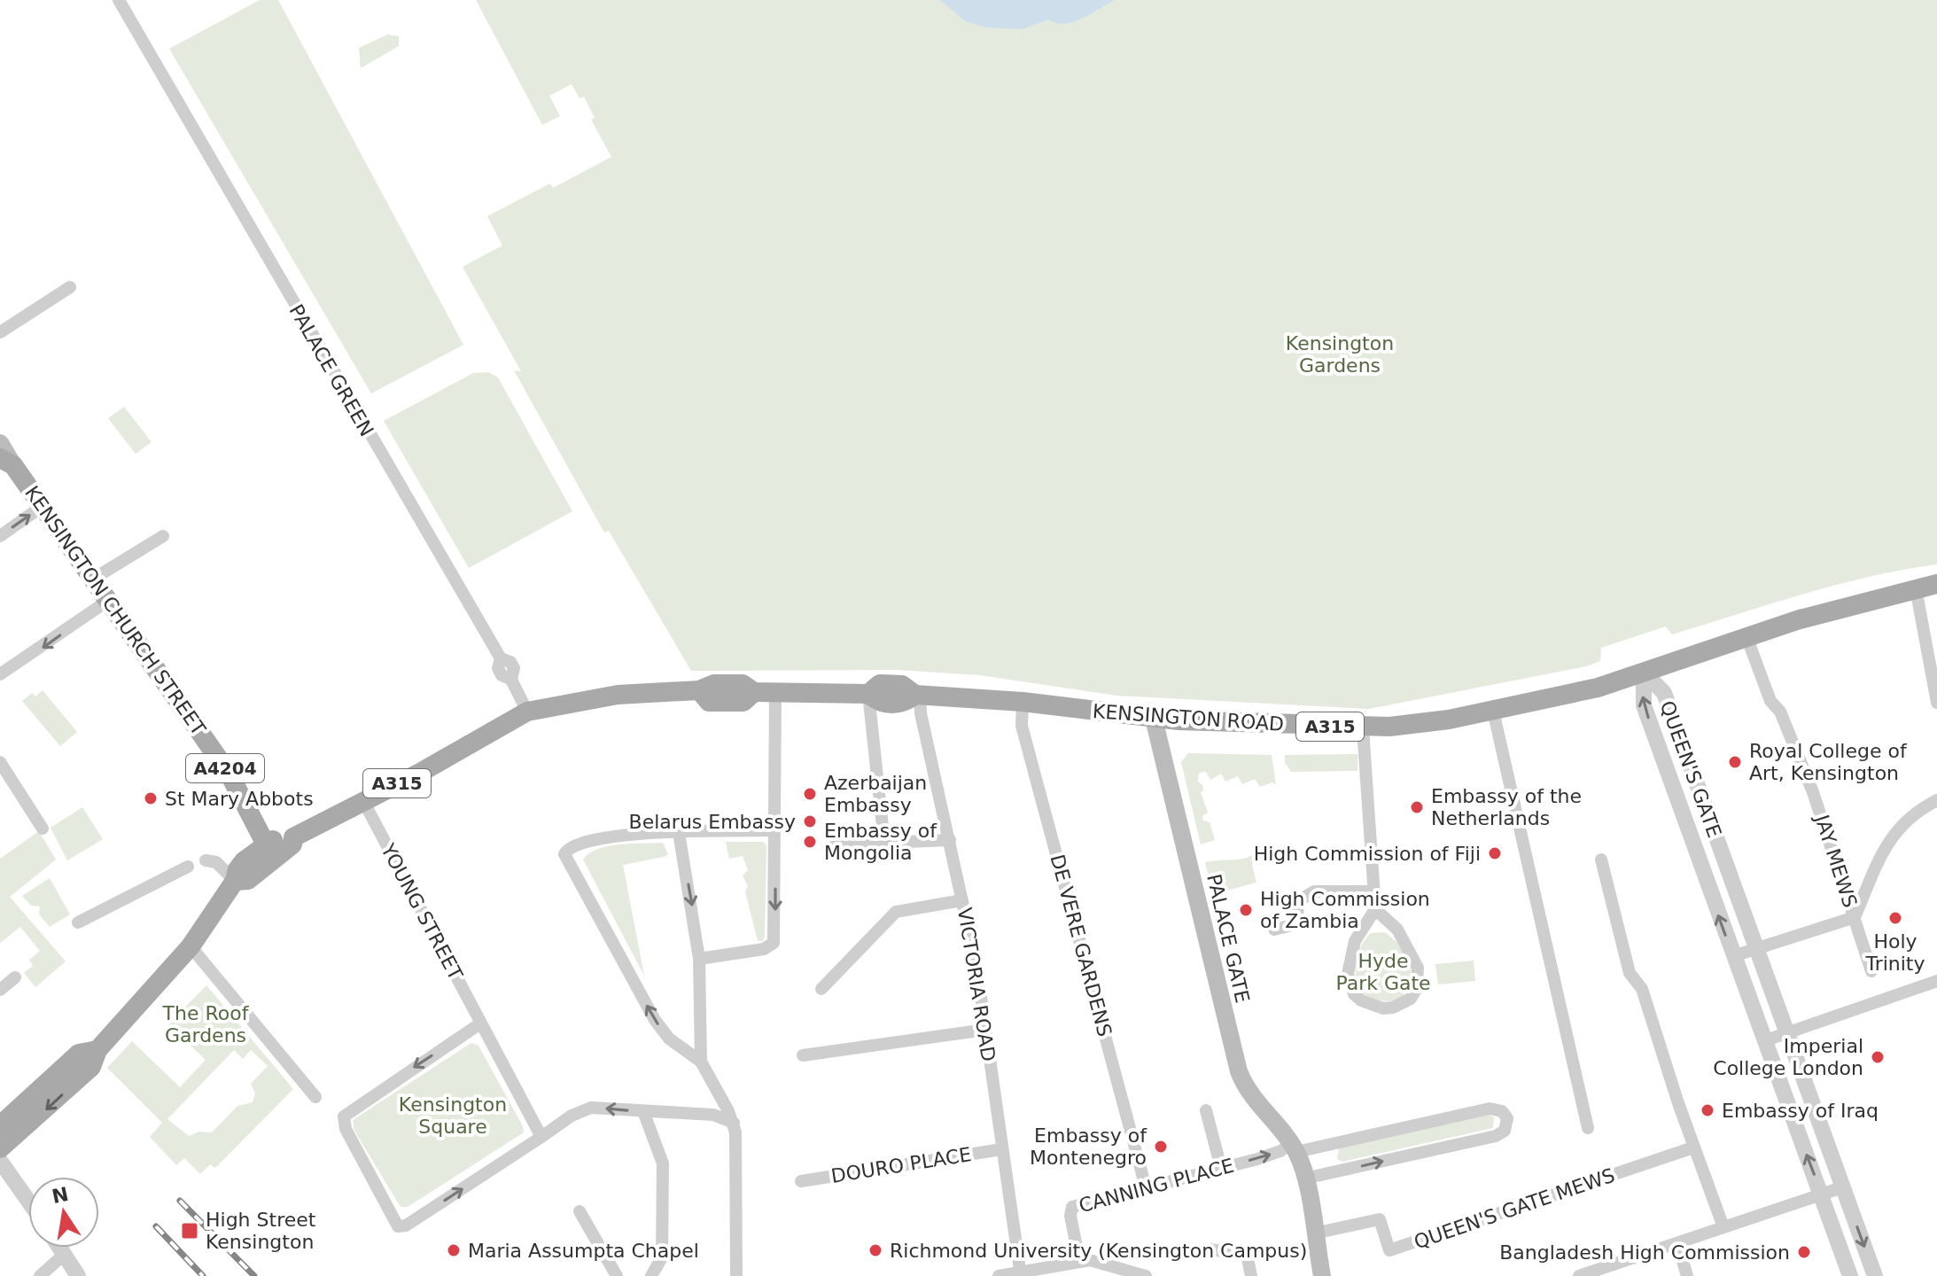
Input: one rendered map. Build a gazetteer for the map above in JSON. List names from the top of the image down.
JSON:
{
  "streets": {
    "main road": [
      "KENSINGTON CHURCH STREET",
      "KENSINGTON ROAD",
      "A315",
      "A4204",
      "PALACE GATE"
    ],
    "street": [
      "PALACE GREEN",
      "QUEEN'S GATE",
      "JAY MEWS",
      "YOUNG STREET",
      "DE VERE GARDENS",
      "VICTORIA ROAD",
      "DOURO PLACE",
      "CANNING PLACE",
      "QUEEN'S GATE MEWS"
    ]
  },
  "crossings": [
    ["PALACE GREEN", "KENSINGTON ROAD"],
    ["PALACE GREEN", "A315"],
    ["KENSINGTON CHURCH STREET", "A315"],
    ["KENSINGTON CHURCH STREET", "A4204"],
    ["KENSINGTON ROAD", "A315"],
    ["KENSINGTON ROAD", "QUEEN'S GATE"],
    ["KENSINGTON ROAD", "JAY MEWS"],
    ["KENSINGTON ROAD", "PALACE GATE"],
    ["KENSINGTON ROAD", "DE VERE GARDENS"],
    ["KENSINGTON ROAD", "VICTORIA ROAD"],
    ["A315", "A4204"],
    ["A315", "JAY MEWS"],
    ["A315", "YOUNG STREET"],
    ["PALACE GATE", "CANNING PLACE"],
    ["DE VERE GARDENS", "CANNING PLACE"],
    ["VICTORIA ROAD", "DOURO PLACE"]
  ],
  "parks": [
    "Kensington Gardens",
    "Hyde Park Gate",
    "The Roof Gardens",
    "Kensington Square"
  ],
  "places": {
    "other": [
      "Royal College of Art, Kensington",
      "Azerbaijan Embassy",
      "St Mary Abbots",
      "Embassy of the Netherlands",
      "Belarus Embassy",
      "Embassy of Mongolia",
      "High Commission of Fiji",
      "High Commission of Zambia",
      "Holy Trinity",
      "Imperial College London",
      "Embassy of Iraq",
      "Embassy of Montenegro",
      "Maria Assumpta Chapel",
      "Richmond University (Kensington Campus)",
      "Bangladesh High Commission"
    ],
    "transit": ["High Street Kensington"]
  },
  "north": "top"
}
